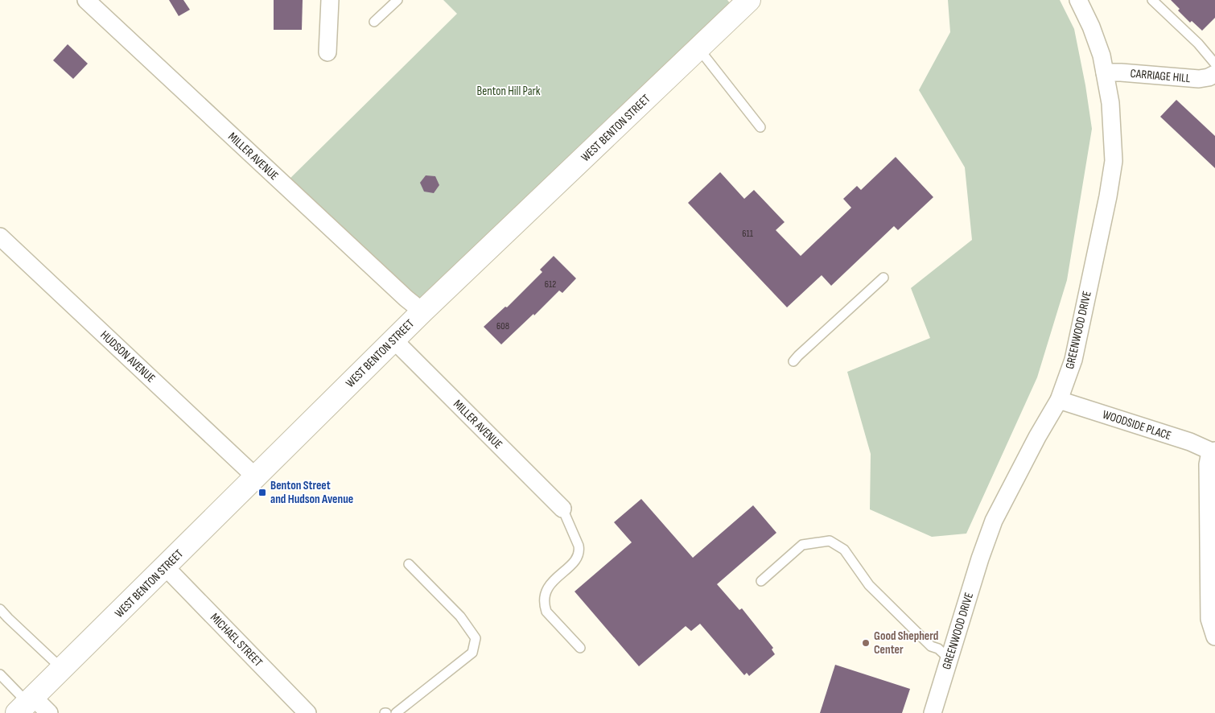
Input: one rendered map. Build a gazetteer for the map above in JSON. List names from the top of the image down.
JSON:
{
  "streets": {
    "street": [
      "CARRIAGE HILL",
      "WEST BENTON STREET",
      "MILLER AVENUE",
      "GREENWOOD DRIVE",
      "HUDSON AVENUE",
      "WOODSIDE PLACE",
      "MICHAEL STREET"
    ]
  },
  "crossings": [
    ["CARRIAGE HILL", "GREENWOOD DRIVE"],
    ["WEST BENTON STREET", "MILLER AVENUE"],
    ["WEST BENTON STREET", "HUDSON AVENUE"],
    ["WEST BENTON STREET", "MICHAEL STREET"],
    ["GREENWOOD DRIVE", "WOODSIDE PLACE"]
  ],
  "parks": ["Benton Hill Park"],
  "places": {
    "transit": ["Benton Street and Hudson Avenue"],
    "other": ["Good Shepherd Center"]
  },
  "house_numbers": ["611", "612", "608"]
}
